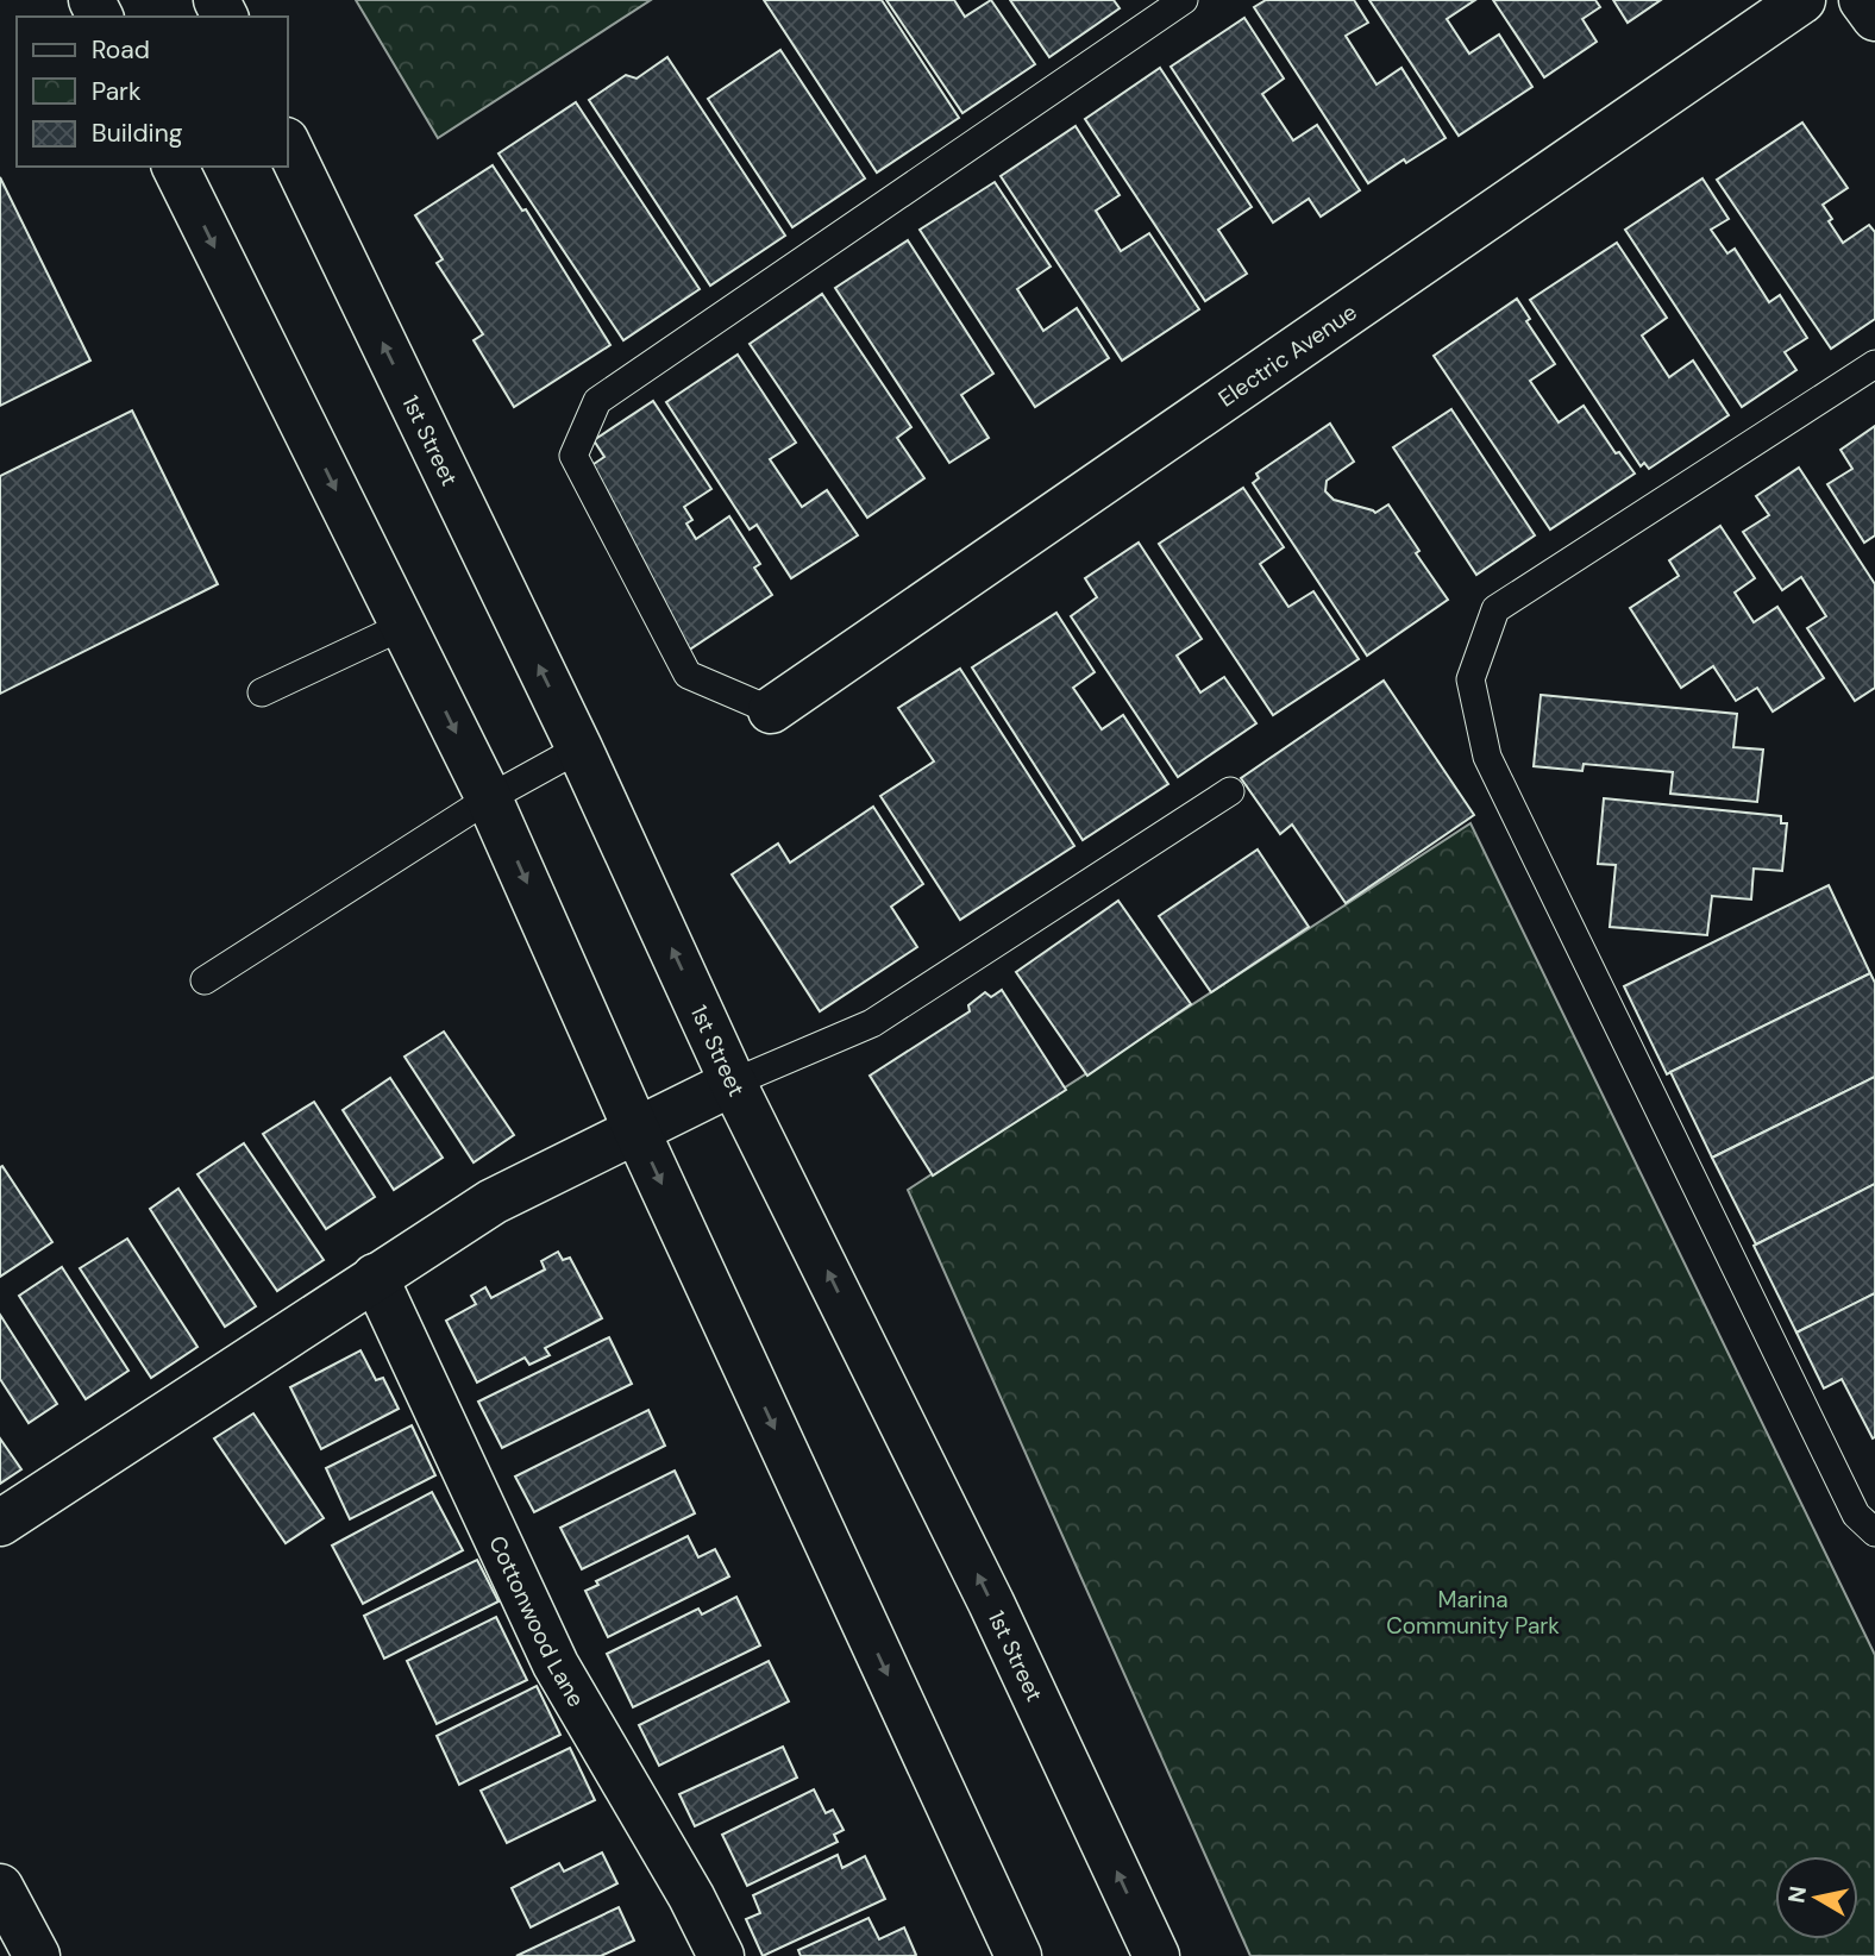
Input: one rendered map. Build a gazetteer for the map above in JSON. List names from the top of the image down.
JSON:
{
  "streets": {
    "main road": ["Electric Avenue", "1st Street", "Cottonwood Lane"]
  },
  "parks": ["Marina Community Park"],
  "legend": ["Road", "Park", "Building"],
  "north": "left"
}
